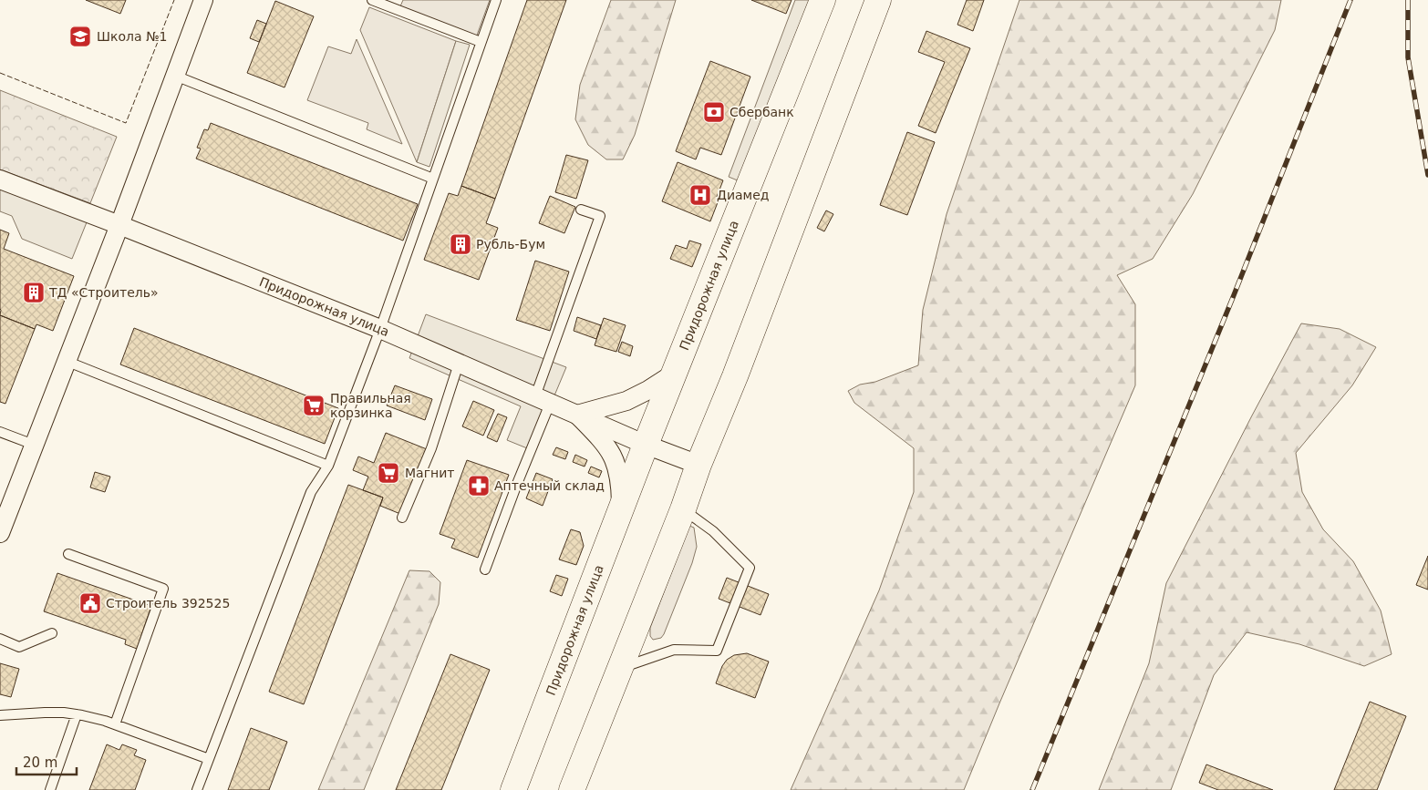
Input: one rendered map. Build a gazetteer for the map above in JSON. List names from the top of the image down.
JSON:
{
  "streets": {
    "main road": ["Придорожная улица"]
  },
  "places": {
    "school or university": ["Школа №1"],
    "bank": ["Сбербанк"],
    "hospital": ["Диамед"],
    "building": ["Рубль-Бум", "ТД «Строитель»"],
    "supermarket": ["Правильная корзинка", "Магнит"],
    "pharmacy": ["Аптечный склад"],
    "public building": ["Строитель 392525"]
  },
  "scale_bar": "20 m"
}
